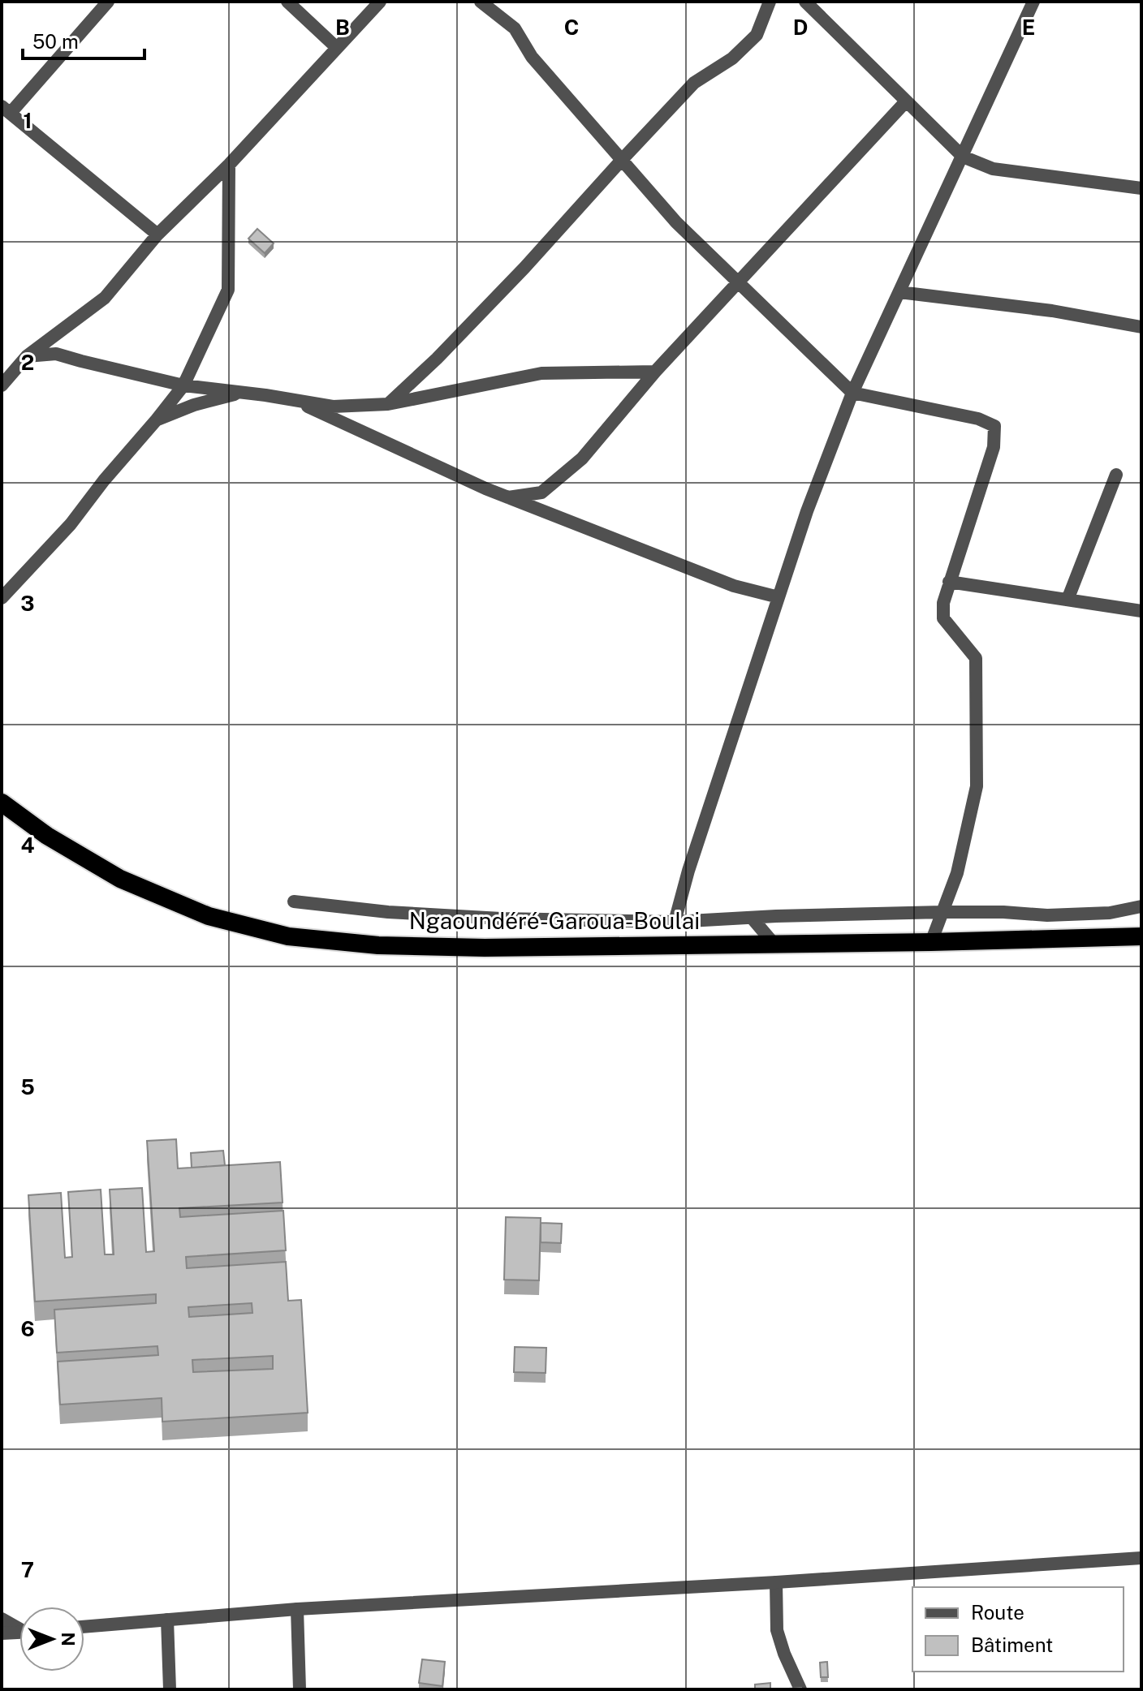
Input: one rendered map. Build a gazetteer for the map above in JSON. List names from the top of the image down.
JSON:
{
  "streets": {
    "highway": ["Ngaoundéré-Garoua-Boulai"]
  },
  "legend": ["Route", "Bâtiment"],
  "scale_bar": "50 m",
  "north": "right",
  "grid": {
    "columns": [
      "B",
      "C",
      "D",
      "E"
    ],
    "rows": [
      "1",
      "2",
      "3",
      "4",
      "5",
      "6",
      "7"
    ]
  }
}
